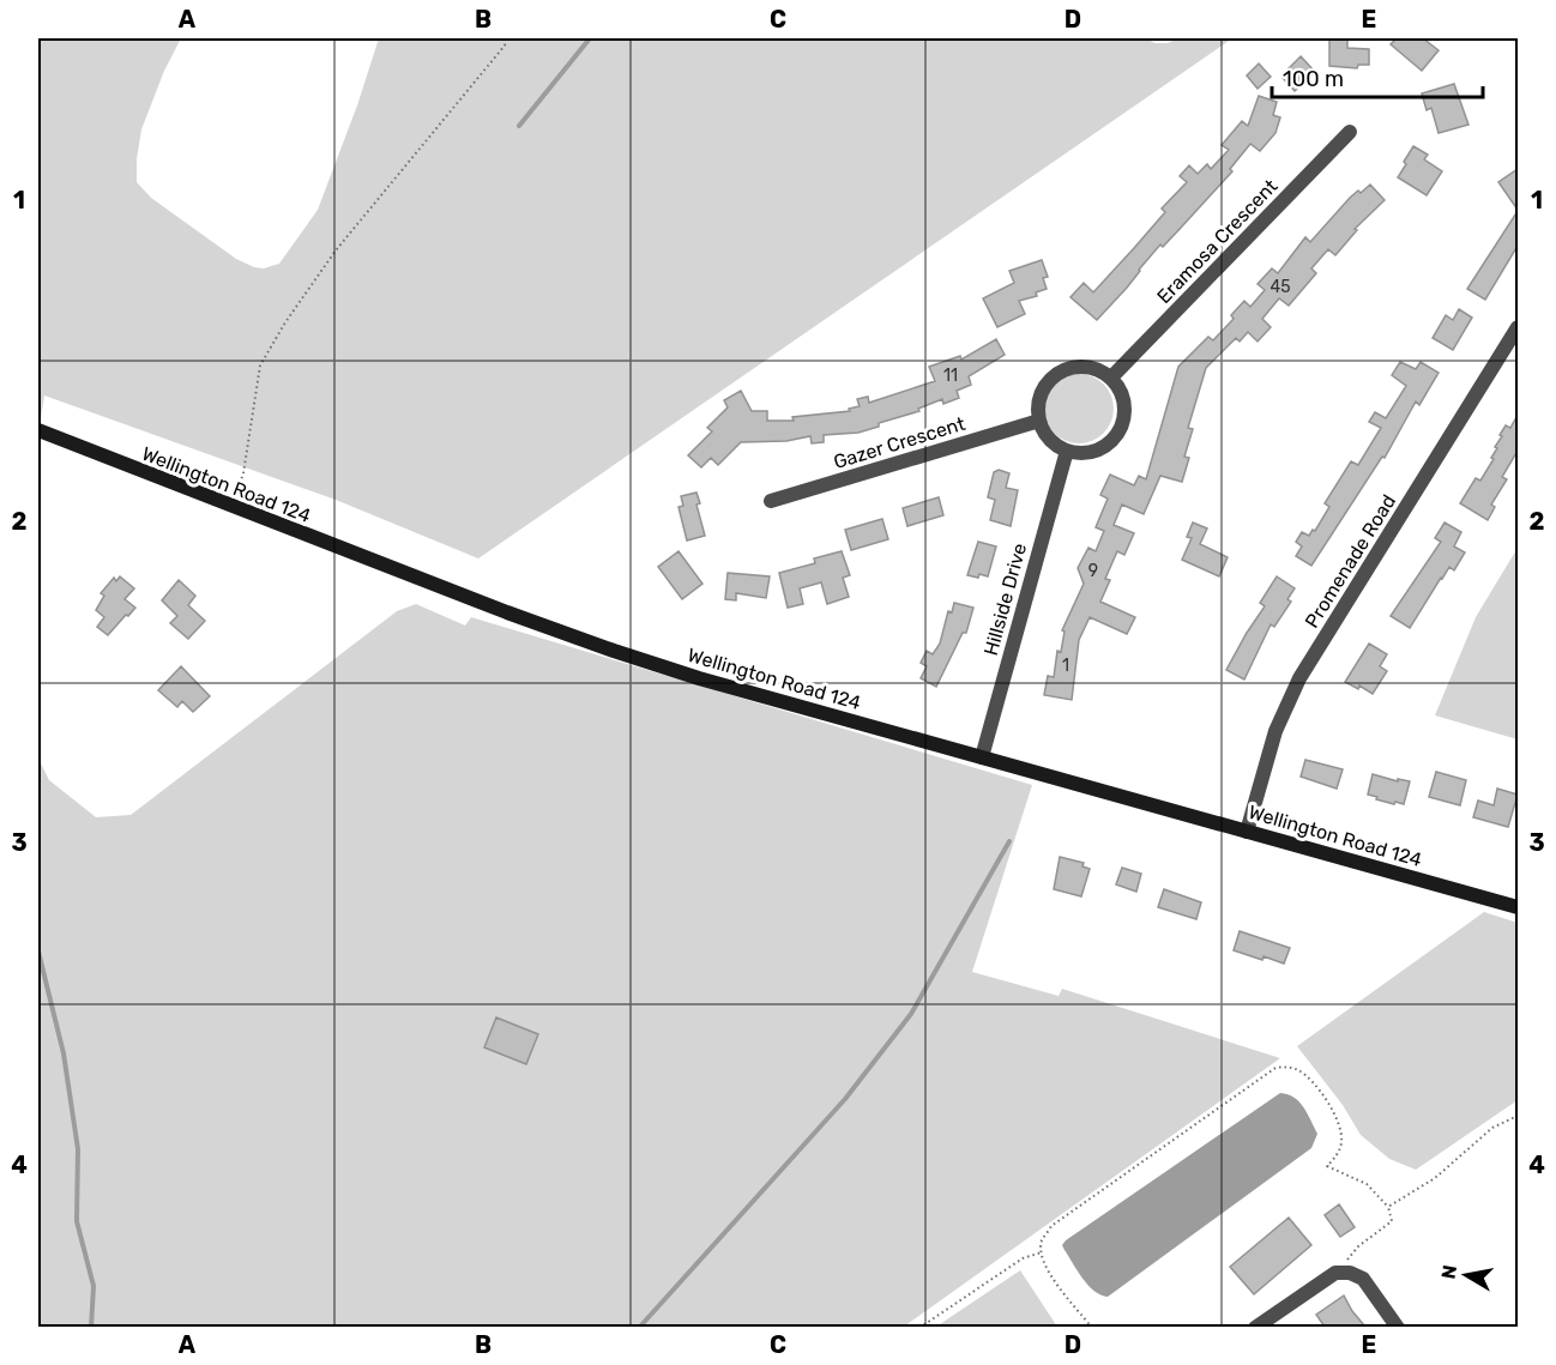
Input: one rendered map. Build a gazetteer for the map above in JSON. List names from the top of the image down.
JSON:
{
  "streets": {
    "main road": ["Wellington Road 124"],
    "street": [
      "Eramosa Crescent",
      "Gazer Crescent",
      "Promenade Road",
      "Hillside Drive"
    ]
  },
  "crossings": [
    ["Eramosa Crescent", "Gazer Crescent"],
    ["Eramosa Crescent", "Hillside Drive"],
    ["Gazer Crescent", "Hillside Drive"],
    ["Wellington Road 124", "Promenade Road"],
    ["Wellington Road 124", "Hillside Drive"]
  ],
  "house_numbers": [
    "45",
    "11",
    "9",
    "1"
  ],
  "scale_bar": "100 m",
  "north": "left",
  "grid": {
    "columns": [
      "A",
      "B",
      "C",
      "D",
      "E"
    ],
    "rows": [
      "1",
      "2",
      "3",
      "4"
    ]
  }
}
